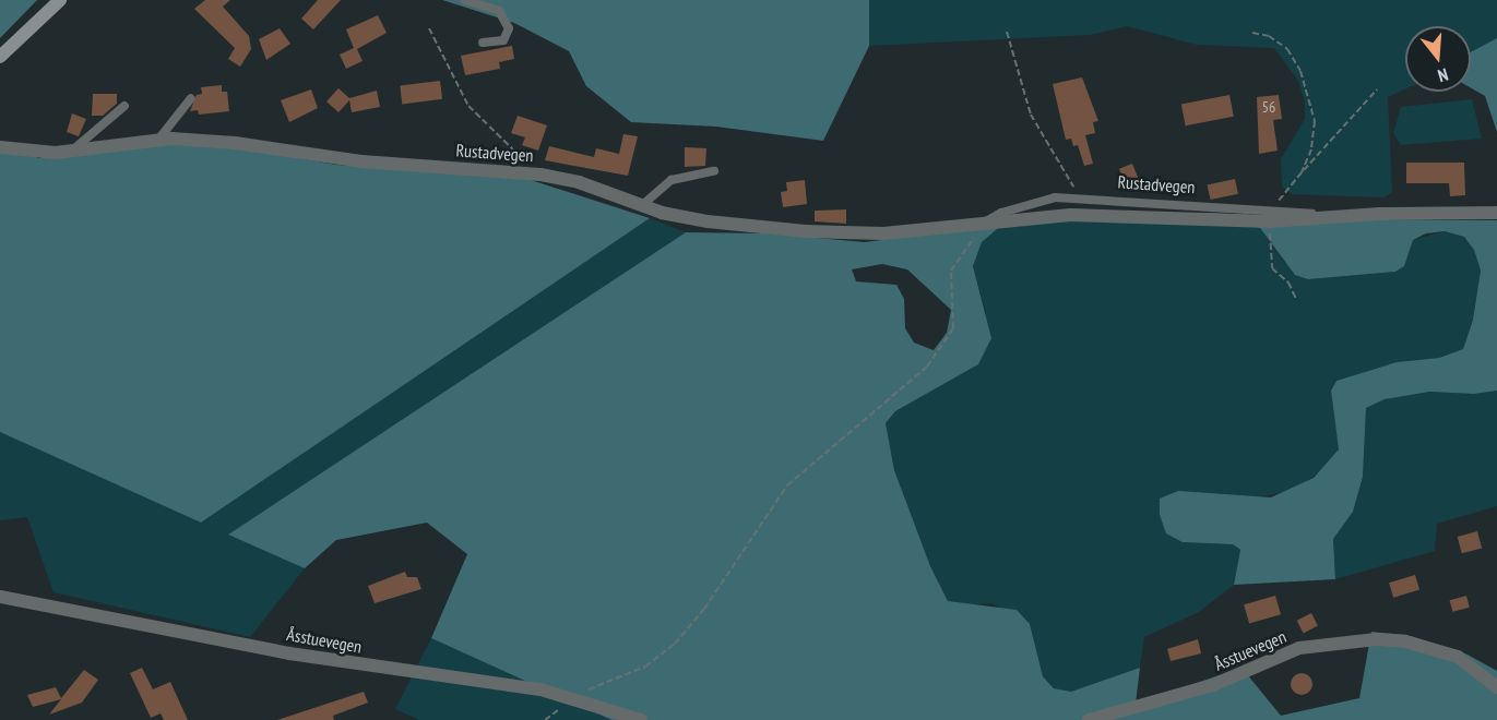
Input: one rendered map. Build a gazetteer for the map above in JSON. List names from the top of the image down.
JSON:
{
  "streets": {
    "street": ["Rustadvegen", "Åsstuevegen"]
  },
  "house_numbers": ["56"],
  "north": "bottom"
}
